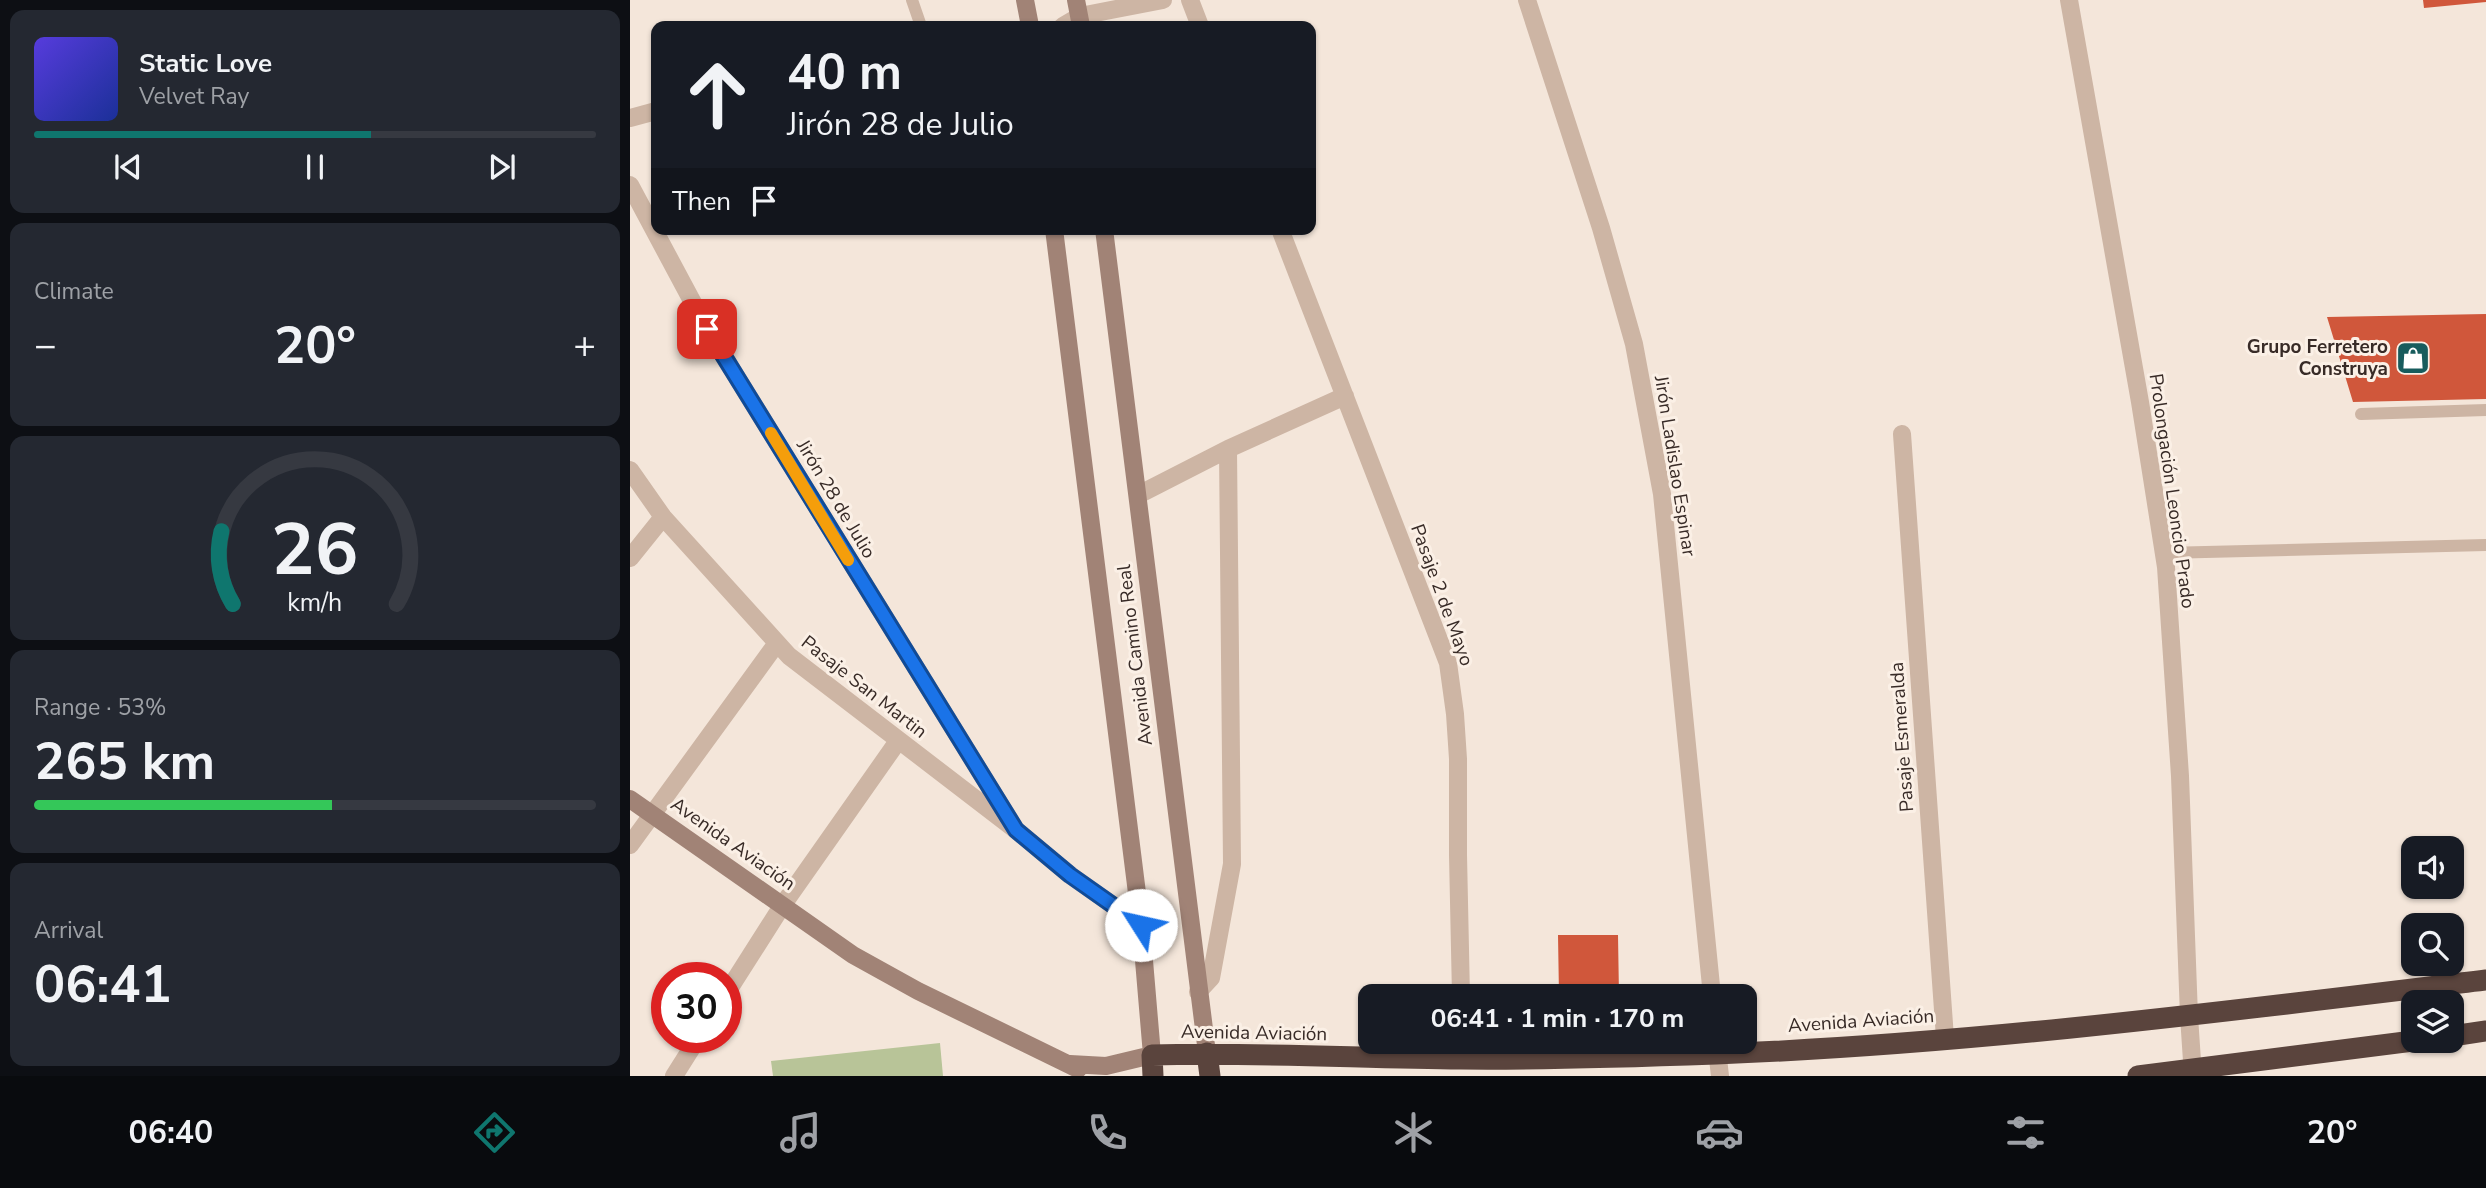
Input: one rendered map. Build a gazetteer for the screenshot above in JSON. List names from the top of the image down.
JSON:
{
  "streets": {
    "highway": ["Avenida Camino Real", "Avenida Aviación"],
    "street": [
      "Jirón Ladislao Espinar",
      "Prolongación Leoncio Prado",
      "Jirón 28 de Julio",
      "Pasaje 2 de Mayo",
      "Pasaje San Martin",
      "Pasaje Esmeralda"
    ]
  },
  "crossings": [
    ["Prolongación Leoncio Prado", "Avenida Aviación"],
    ["Jirón 28 de Julio", "Pasaje San Martin"],
    ["Avenida Camino Real", "Pasaje San Martin"],
    ["Avenida Camino Real", "Avenida Aviación"],
    ["Pasaje Esmeralda", "Avenida Aviación"]
  ],
  "places": {
    "shop": ["Grupo Ferretero Construya"]
  },
  "page": {
    "turn": ["40 m", "Jirón 28 de Julio"],
    "song": ["Static Love", "Velvet Ray"],
    "then": "Then",
    "tile": [
      "Climate",
      ["Range · 53%", "265 km"],
      ["Arrival", "06:41"]
    ],
    "heat": ["−", "20°", "+"],
    "limit": "30",
    "trip": "06:41 · 1 min · 170 m",
    "tabs": ["06:40", "20°"],
    "gauge": ["26", "km/h"]
  }
}
